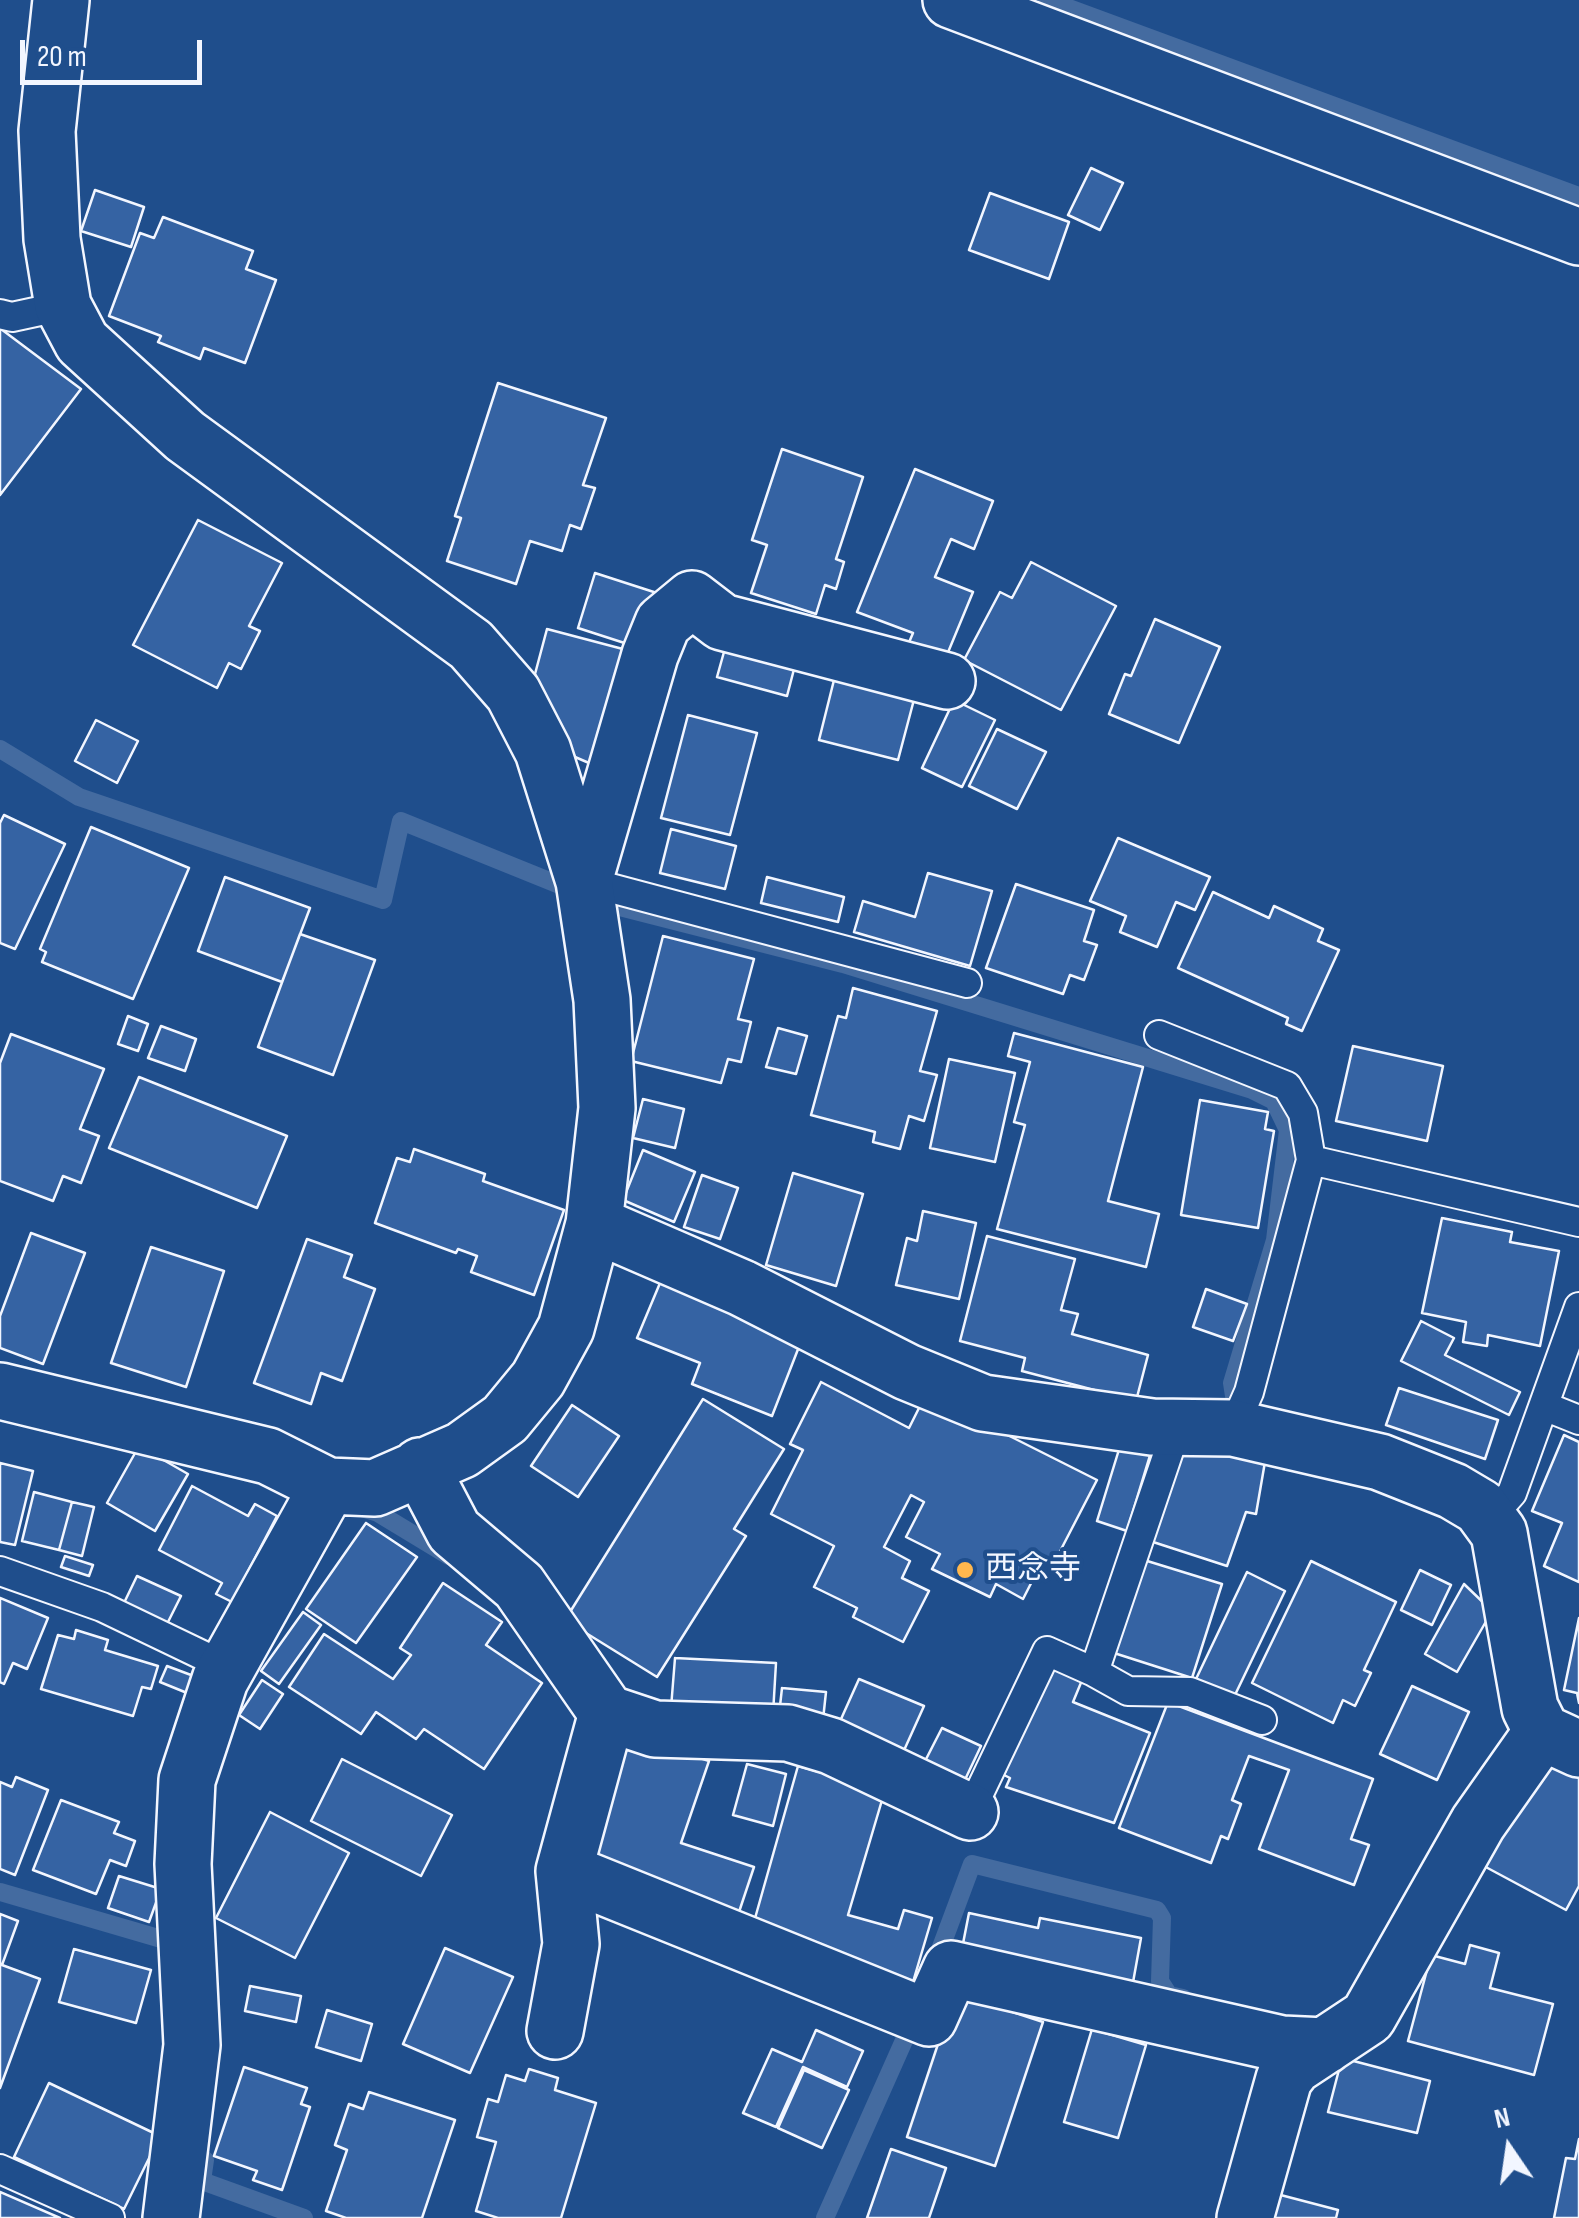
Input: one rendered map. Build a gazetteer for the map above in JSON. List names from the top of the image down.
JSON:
{
  "places": ["西念寺"],
  "scale_bar": "20 m",
  "north": "top"
}
